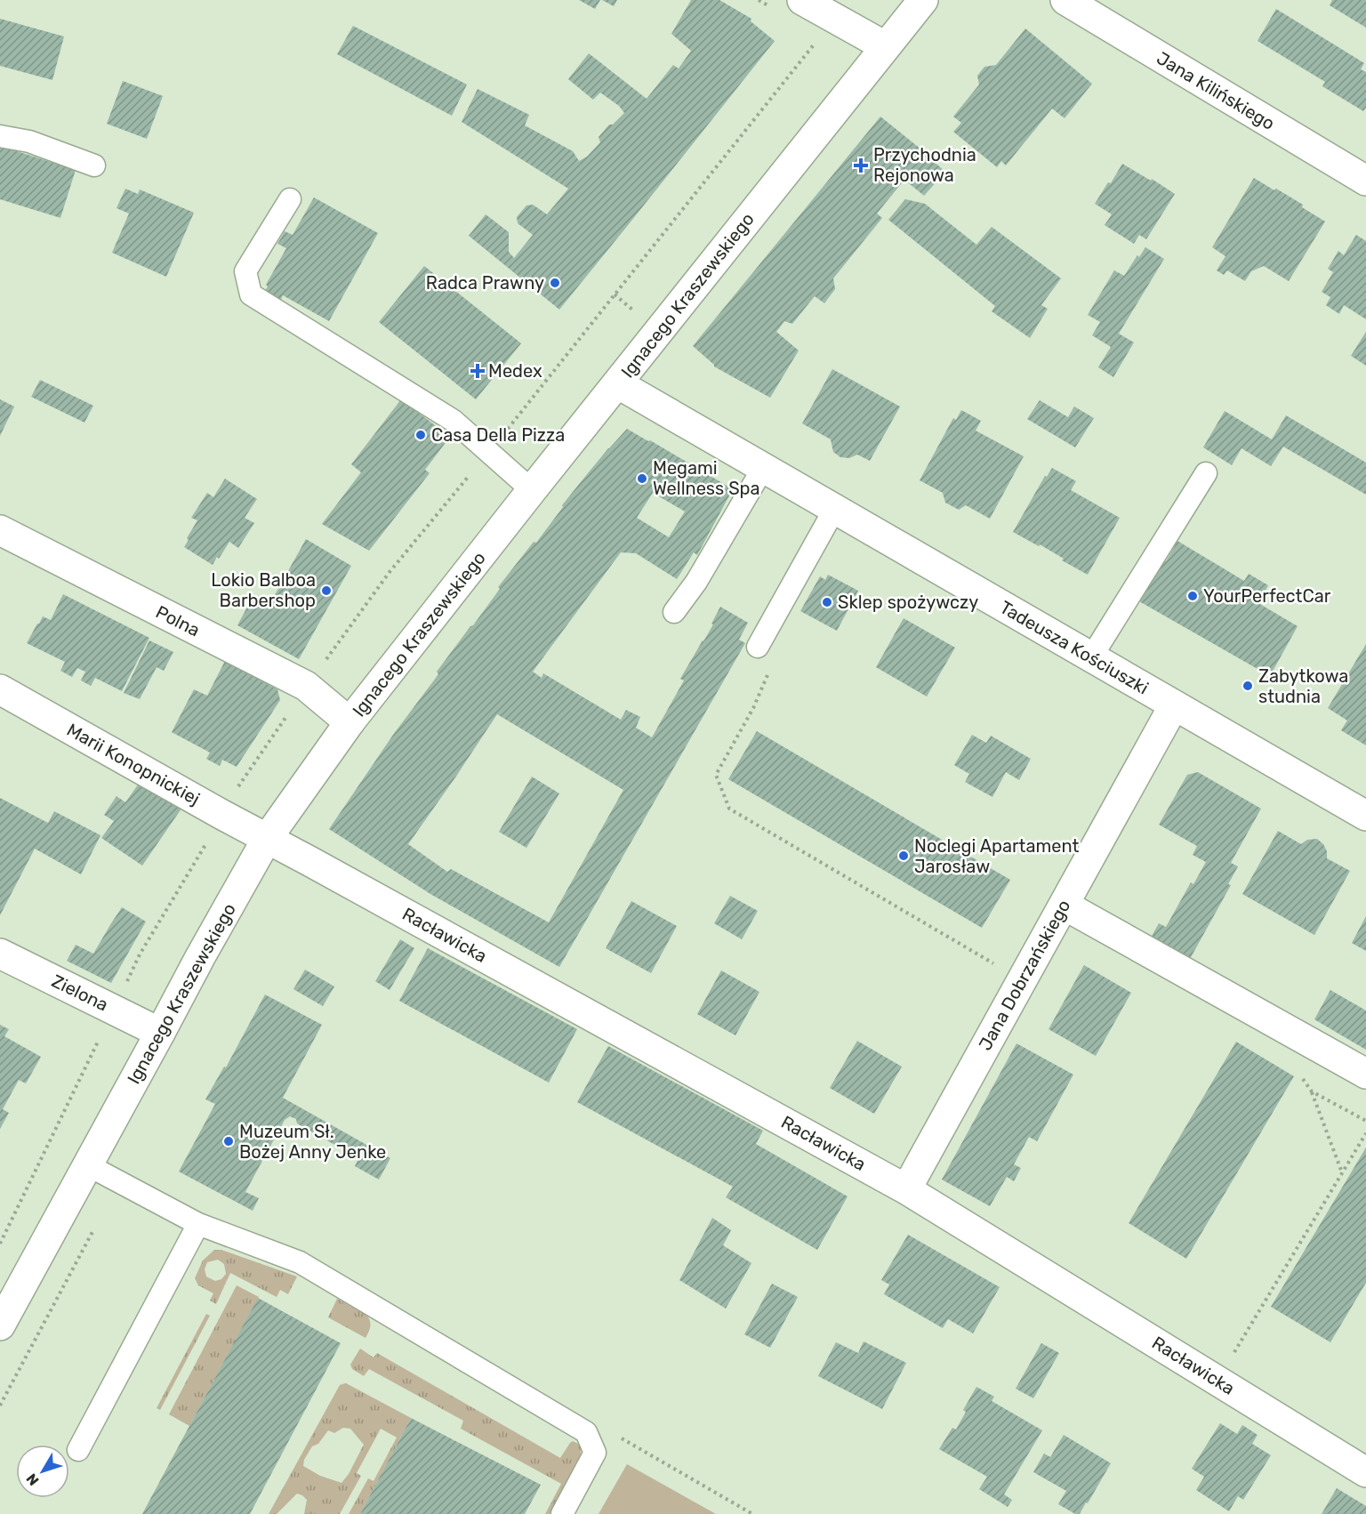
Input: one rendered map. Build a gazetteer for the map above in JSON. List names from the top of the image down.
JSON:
{
  "streets": {
    "street": [
      "Jana Kilińskiego",
      "Ignacego Kraszewskiego",
      "Polna",
      "Tadeusza Kościuszki",
      "Marii Konopnickiej",
      "Racławicka",
      "Jana Dobrzańskiego",
      "Zielona"
    ]
  },
  "crossings": [
    ["Ignacego Kraszewskiego", "Polna"],
    ["Ignacego Kraszewskiego", "Tadeusza Kościuszki"],
    ["Ignacego Kraszewskiego", "Marii Konopnickiej"],
    ["Ignacego Kraszewskiego", "Racławicka"],
    ["Ignacego Kraszewskiego", "Zielona"],
    ["Tadeusza Kościuszki", "Jana Dobrzańskiego"],
    ["Marii Konopnickiej", "Racławicka"],
    ["Racławicka", "Jana Dobrzańskiego"]
  ],
  "places": {
    "health": ["Przychodnia Rejonowa", "Medex"],
    "other": [
      "Radca Prawny",
      "Casa Della Pizza",
      "Megami Wellness Spa",
      "Lokio Balboa Barbershop",
      "YourPerfectCar",
      "Sklep spożywczy",
      "Zabytkowa studnia",
      "Noclegi Apartament Jarosław",
      "Muzeum Sł. Bożej Anny Jenke"
    ]
  },
  "north": "bottom left"
}
